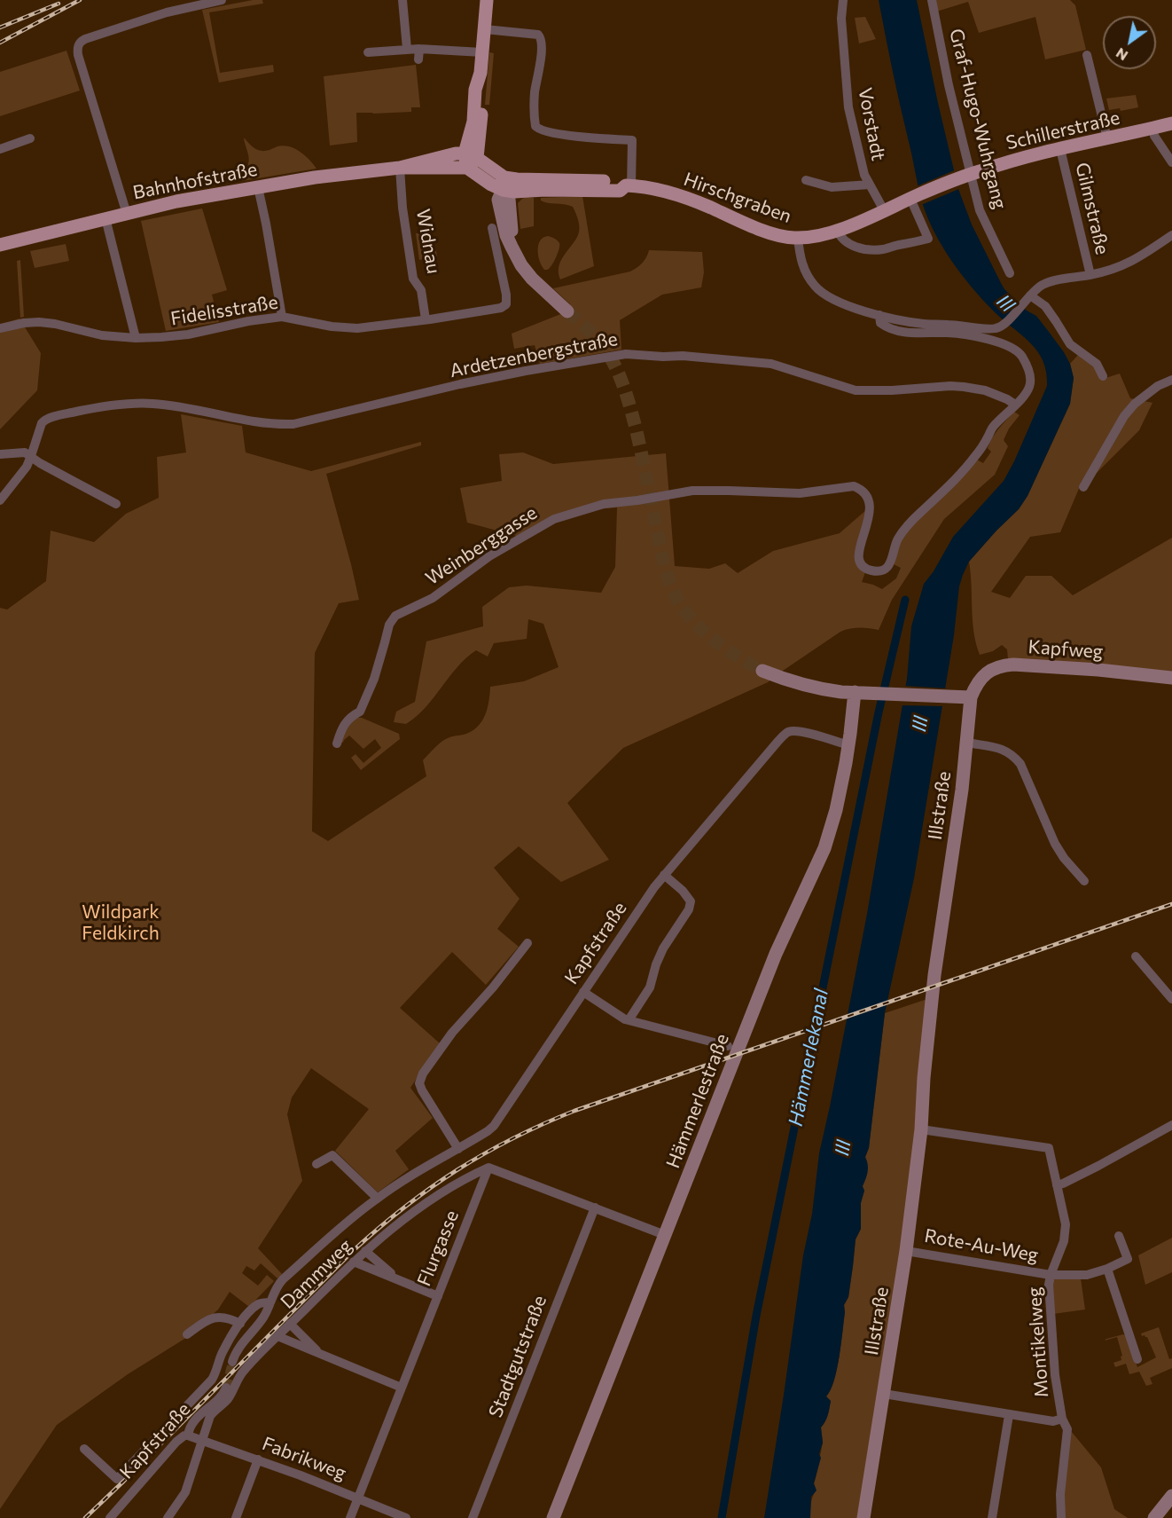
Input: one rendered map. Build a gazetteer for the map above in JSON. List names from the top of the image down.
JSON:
{
  "streets": {
    "main road": [
      "Schillerstraße",
      "Bahnhofstraße",
      "Hirschgraben",
      "Kapfweg",
      "Illstraße",
      "Hämmerlestraße"
    ],
    "street": [
      "Graf-Hugo-Wuhrgang",
      "Vorstadt",
      "Gilmstraße",
      "Widnau",
      "Fidelisstraße",
      "Ardetzenbergstraße",
      "Weinberggasse",
      "Kapfstraße",
      "Rote-Au-Weg",
      "Flurgasse",
      "Dammweg",
      "Montikelweg",
      "Stadtgutstraße",
      "Fabrikweg"
    ]
  },
  "crossings": [
    ["Graf-Hugo-Wuhrgang", "Schillerstraße"],
    ["Vorstadt", "Hirschgraben"],
    ["Schillerstraße", "Hirschgraben"],
    ["Schillerstraße", "Gilmstraße"],
    ["Bahnhofstraße", "Hirschgraben"],
    ["Bahnhofstraße", "Widnau"],
    ["Widnau", "Fidelisstraße"],
    ["Ardetzenbergstraße", "Weinberggasse"],
    ["Kapfweg", "Illstraße"],
    ["Illstraße", "Rote-Au-Weg"],
    ["Illstraße", "Montikelweg"],
    ["Kapfstraße", "Hämmerlestraße"],
    ["Kapfstraße", "Fabrikweg"],
    ["Rote-Au-Weg", "Montikelweg"],
    ["Flurgasse", "Dammweg"],
    ["Flurgasse", "Fabrikweg"],
    ["Dammweg", "Fabrikweg"]
  ],
  "water": ["Ill", "Hämmerlekanal"],
  "parks": ["Wildpark Feldkirch"],
  "north": "bottom left"
}
